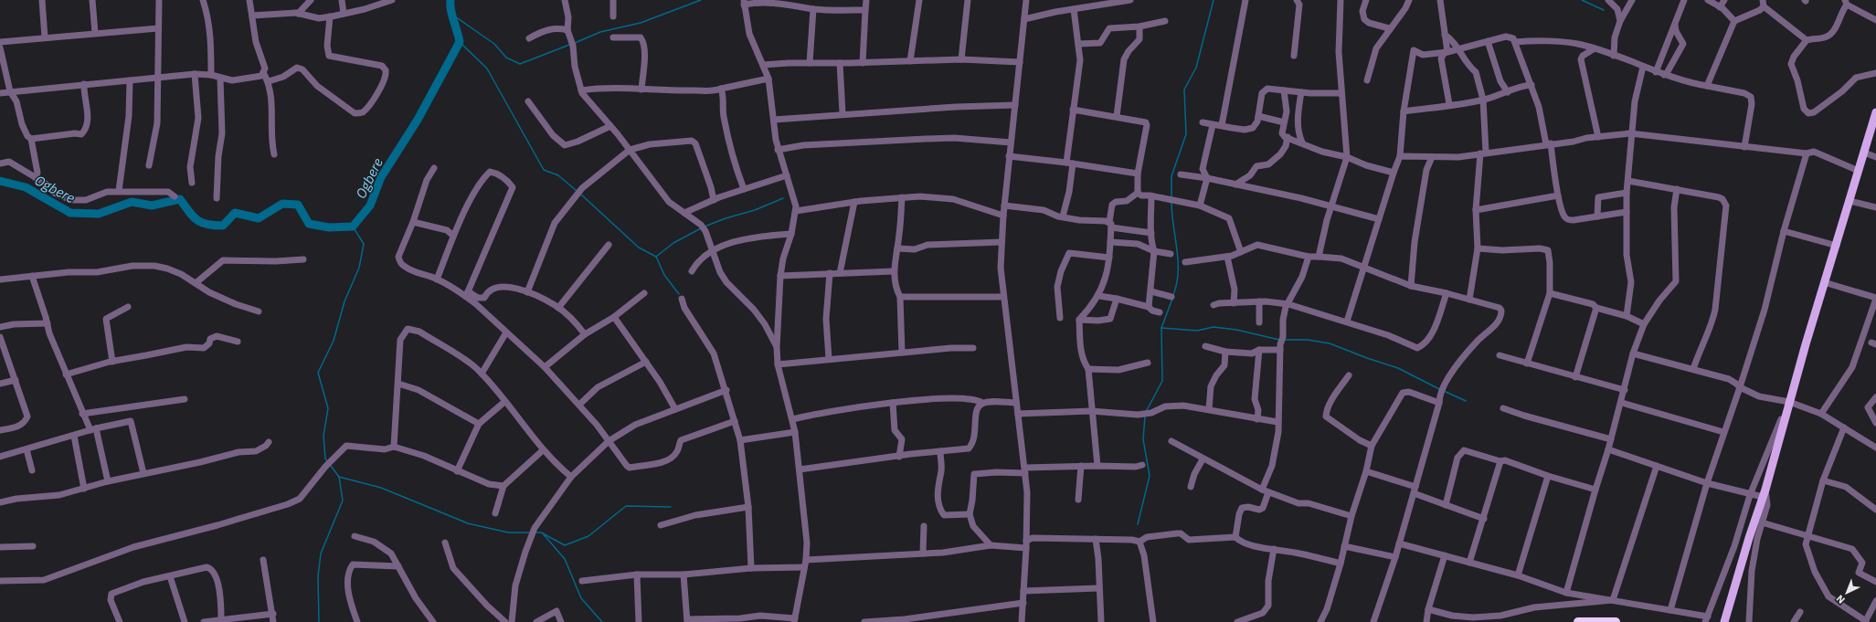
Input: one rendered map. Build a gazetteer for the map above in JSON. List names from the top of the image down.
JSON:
{
  "water": ["Ogbere"],
  "north": "bottom left"
}
